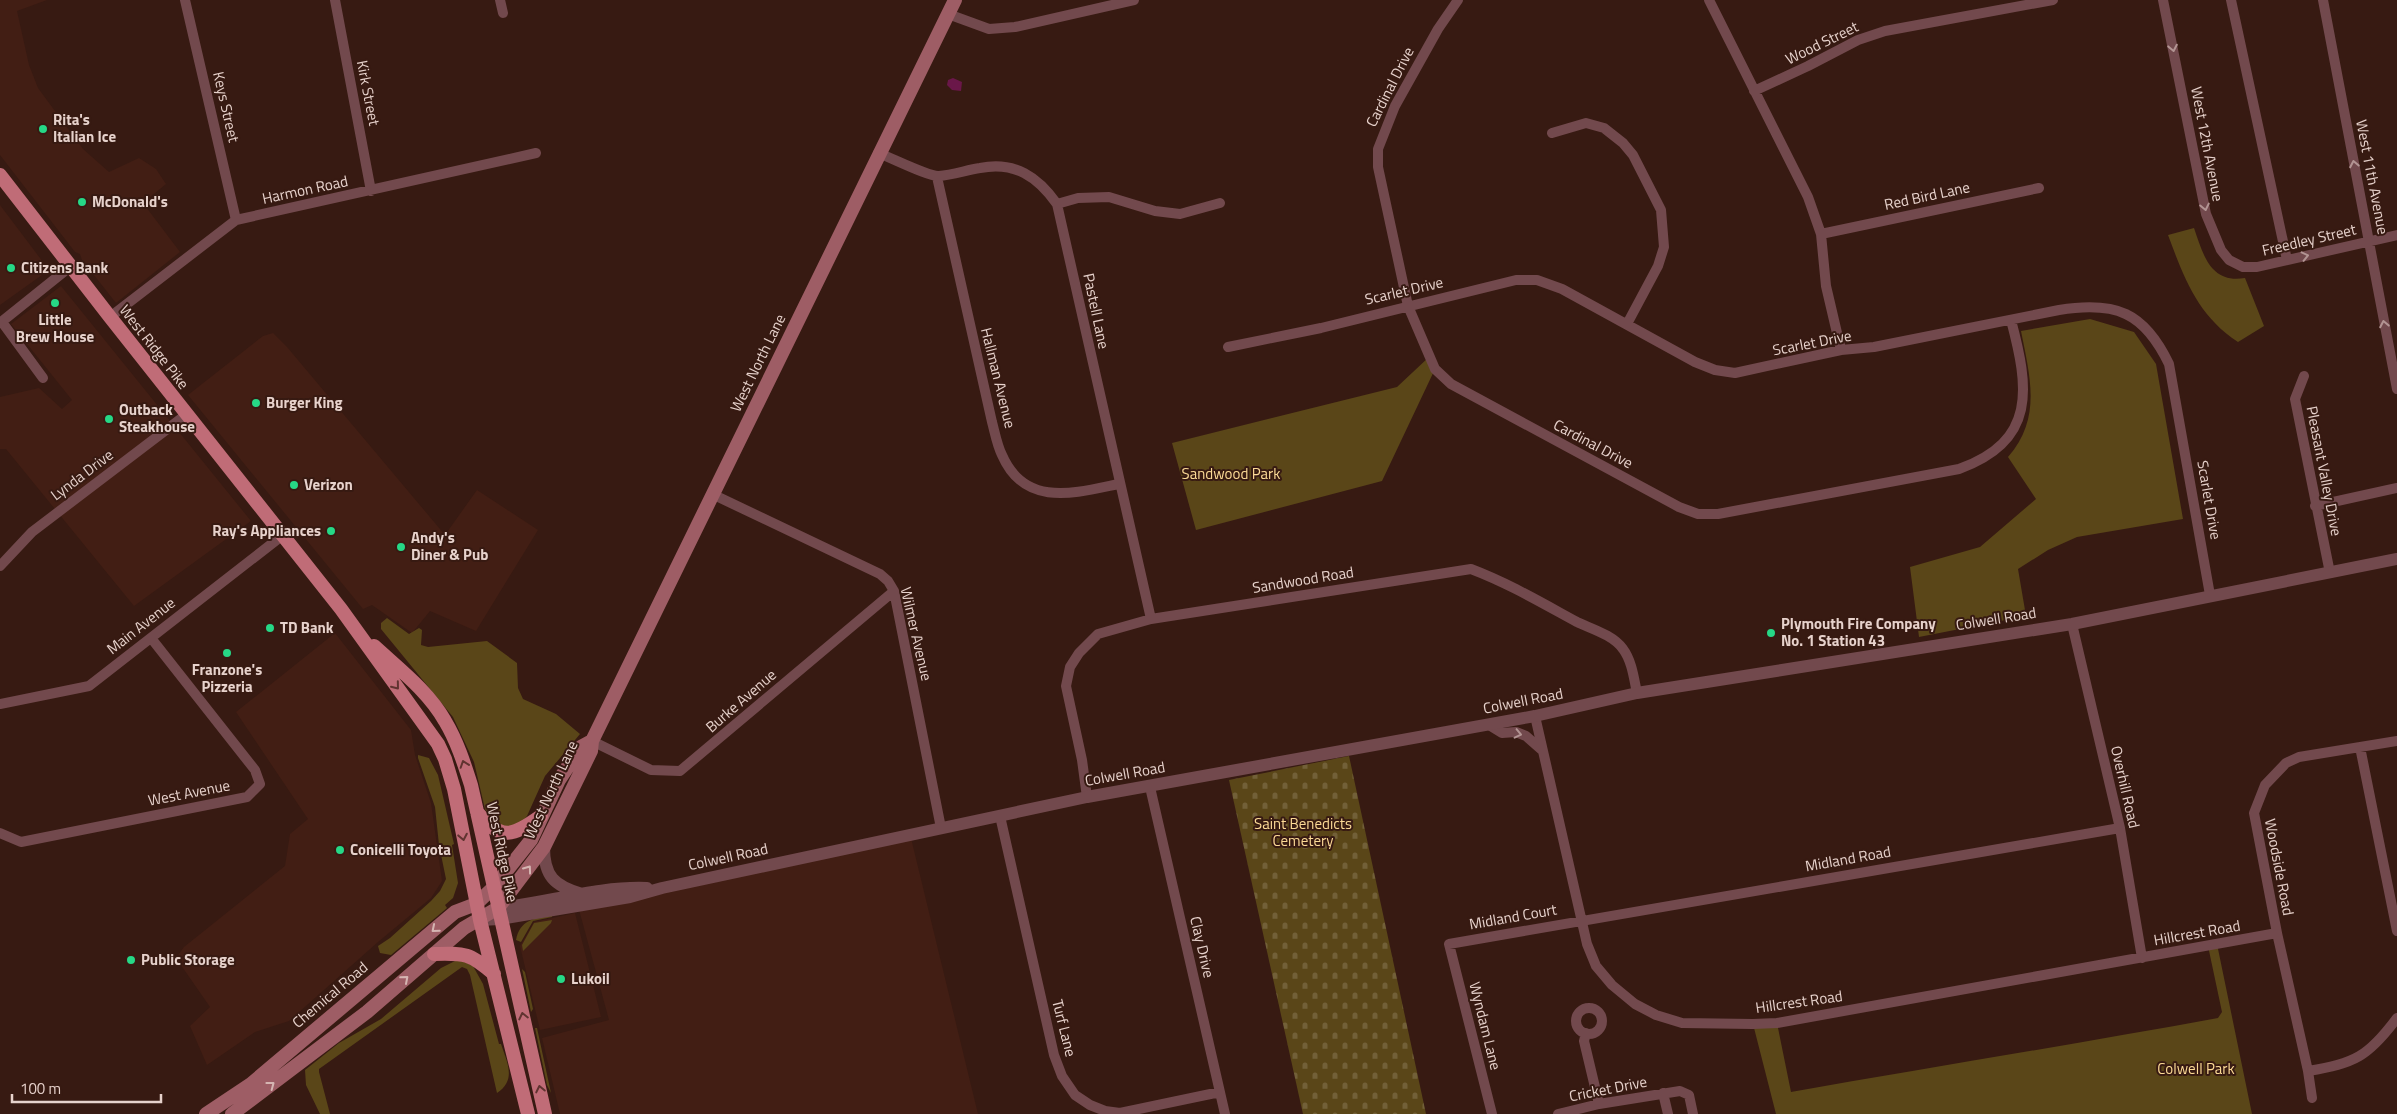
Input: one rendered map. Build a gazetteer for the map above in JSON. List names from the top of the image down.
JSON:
{
  "streets": {
    "main road": ["West Ridge Pike", "West North Lane", "Chemical Road"],
    "street": [
      "Wood Street",
      "Cardinal Drive",
      "Kirk Street",
      "Keys Street",
      "West 12th Avenue",
      "West 11th Avenue",
      "Harmon Road",
      "Red Bird Lane",
      "Freedley Street",
      "Scarlet Drive",
      "Pastell Lane",
      "Hallman Avenue",
      "Pleasant Valley Drive",
      "Lynda Drive",
      "Sandwood Road",
      "Colwell Road",
      "Main Avenue",
      "Wilmer Avenue",
      "Burke Avenue",
      "Overhill Road",
      "West Avenue",
      "Midland Road",
      "Woodside Road",
      "Midland Court",
      "Hillcrest Road",
      "Clay Drive",
      "Wyndam Lane",
      "Turf Lane",
      "Cricket Drive"
    ]
  },
  "crossings": [
    ["Cardinal Drive", "Scarlet Drive"],
    ["Kirk Street", "Harmon Road"],
    ["Keys Street", "Harmon Road"],
    ["West 12th Avenue", "Freedley Street"],
    ["West 11th Avenue", "Freedley Street"],
    ["Harmon Road", "West Ridge Pike"],
    ["Scarlet Drive", "Colwell Road"],
    ["Pastell Lane", "Hallman Avenue"],
    ["Pastell Lane", "Sandwood Road"],
    ["West Ridge Pike", "West North Lane"],
    ["West Ridge Pike", "Lynda Drive"],
    ["West Ridge Pike", "Colwell Road"],
    ["West Ridge Pike", "Main Avenue"],
    ["West Ridge Pike", "Chemical Road"],
    ["West North Lane", "Colwell Road"],
    ["West North Lane", "Wilmer Avenue"],
    ["West North Lane", "Burke Avenue"],
    ["West North Lane", "Chemical Road"],
    ["Pleasant Valley Drive", "Colwell Road"],
    ["Sandwood Road", "Colwell Road"],
    ["Colwell Road", "Wilmer Avenue"],
    ["Colwell Road", "Overhill Road"],
    ["Colwell Road", "Hillcrest Road"],
    ["Colwell Road", "Clay Drive"],
    ["Colwell Road", "Turf Lane"],
    ["Main Avenue", "West Avenue"],
    ["Wilmer Avenue", "Burke Avenue"],
    ["Overhill Road", "Midland Road"],
    ["Overhill Road", "Hillcrest Road"],
    ["Midland Road", "Midland Court"],
    ["Midland Road", "Hillcrest Road"],
    ["Woodside Road", "Hillcrest Road"],
    ["Midland Court", "Hillcrest Road"],
    ["Midland Court", "Wyndam Lane"],
    ["Clay Drive", "Turf Lane"]
  ],
  "one_way": ["Freedley Street"],
  "parks": ["Sandwood Park", "Saint Benedicts Cemetery", "Colwell Park"],
  "places": [
    "Rita's Italian Ice",
    "McDonald's",
    "Citizens Bank",
    "Little Brew House",
    "Burger King",
    "Outback Steakhouse",
    "Verizon",
    "Ray's Appliances",
    "Andy's Diner & Pub",
    "TD Bank",
    "Plymouth Fire Company No. 1 Station 43",
    "Franzone's Pizzeria",
    "Conicelli Toyota",
    "Public Storage",
    "Lukoil"
  ],
  "scale_bar": "100 m"
}
